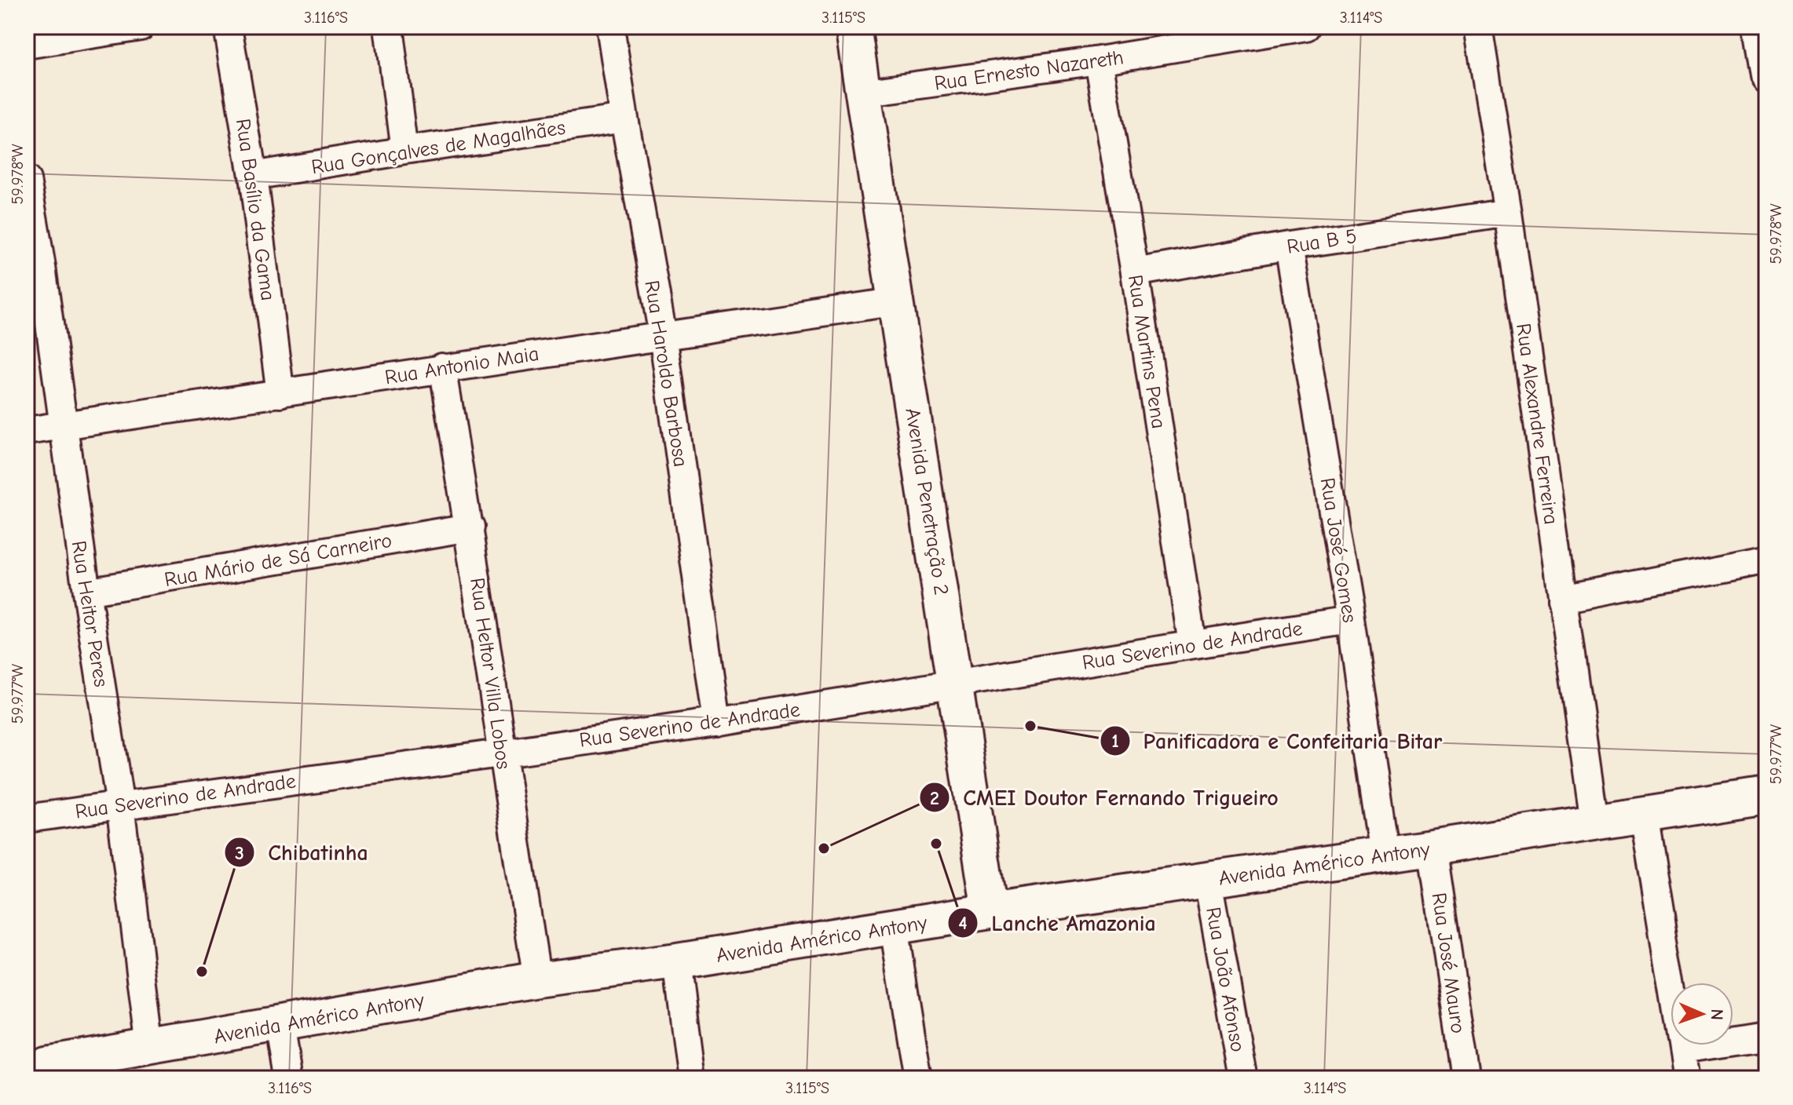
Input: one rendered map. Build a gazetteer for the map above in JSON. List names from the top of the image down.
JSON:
{
  "streets": {
    "street": [
      "Rua Ernesto Nazareth",
      "Rua Gonçalves de Magalhães",
      "Rua Basílio da Gama",
      "Rua B 5",
      "Rua Martins Pena",
      "Rua Antonio Maia",
      "Rua Haroldo Barbosa",
      "Rua Alexandre Ferreira",
      "Avenida Penetração 2",
      "Rua José Gomes",
      "Rua Mário de Sá Carneiro",
      "Rua Heitor Peres",
      "Rua Severino de Andrade",
      "Rua Heltor Villa Lobos",
      "Avenida Américo Antony",
      "Rua José Mauro",
      "Rua João Afonso"
    ]
  },
  "crossings": [
    ["Rua Ernesto Nazareth", "Rua Martins Pena"],
    ["Rua Ernesto Nazareth", "Avenida Penetração 2"],
    ["Rua Gonçalves de Magalhães", "Rua Basílio da Gama"],
    ["Rua Gonçalves de Magalhães", "Rua Haroldo Barbosa"],
    ["Rua Basílio da Gama", "Rua Antonio Maia"],
    ["Rua B 5", "Rua Martins Pena"],
    ["Rua B 5", "Rua Alexandre Ferreira"],
    ["Rua B 5", "Rua José Gomes"],
    ["Rua Martins Pena", "Rua Severino de Andrade"],
    ["Rua Antonio Maia", "Rua Haroldo Barbosa"],
    ["Rua Antonio Maia", "Avenida Penetração 2"],
    ["Rua Antonio Maia", "Rua Heitor Peres"],
    ["Rua Antonio Maia", "Rua Heltor Villa Lobos"],
    ["Rua Haroldo Barbosa", "Rua Severino de Andrade"],
    ["Rua Alexandre Ferreira", "Avenida Américo Antony"],
    ["Avenida Penetração 2", "Rua Severino de Andrade"],
    ["Avenida Penetração 2", "Avenida Américo Antony"],
    ["Rua José Gomes", "Rua Severino de Andrade"],
    ["Rua José Gomes", "Avenida Américo Antony"],
    ["Rua Mário de Sá Carneiro", "Rua Heitor Peres"],
    ["Rua Mário de Sá Carneiro", "Rua Heltor Villa Lobos"],
    ["Rua Heitor Peres", "Rua Severino de Andrade"],
    ["Rua Heitor Peres", "Avenida Américo Antony"],
    ["Rua Severino de Andrade", "Rua Heltor Villa Lobos"],
    ["Rua Heltor Villa Lobos", "Avenida Américo Antony"],
    ["Avenida Américo Antony", "Rua José Mauro"],
    ["Avenida Américo Antony", "Rua João Afonso"]
  ],
  "places": [
    "Panificadora e Confeitaria Bitar",
    "Lanche Amazonia",
    "CMEI Doutor Fernando Trigueiro",
    "Chibatinha"
  ],
  "north": "right",
  "coordinates": [
    "3.116°S",
    "3.115°S",
    "3.114°S",
    "59.978°W",
    "59.977°W"
  ]
}
